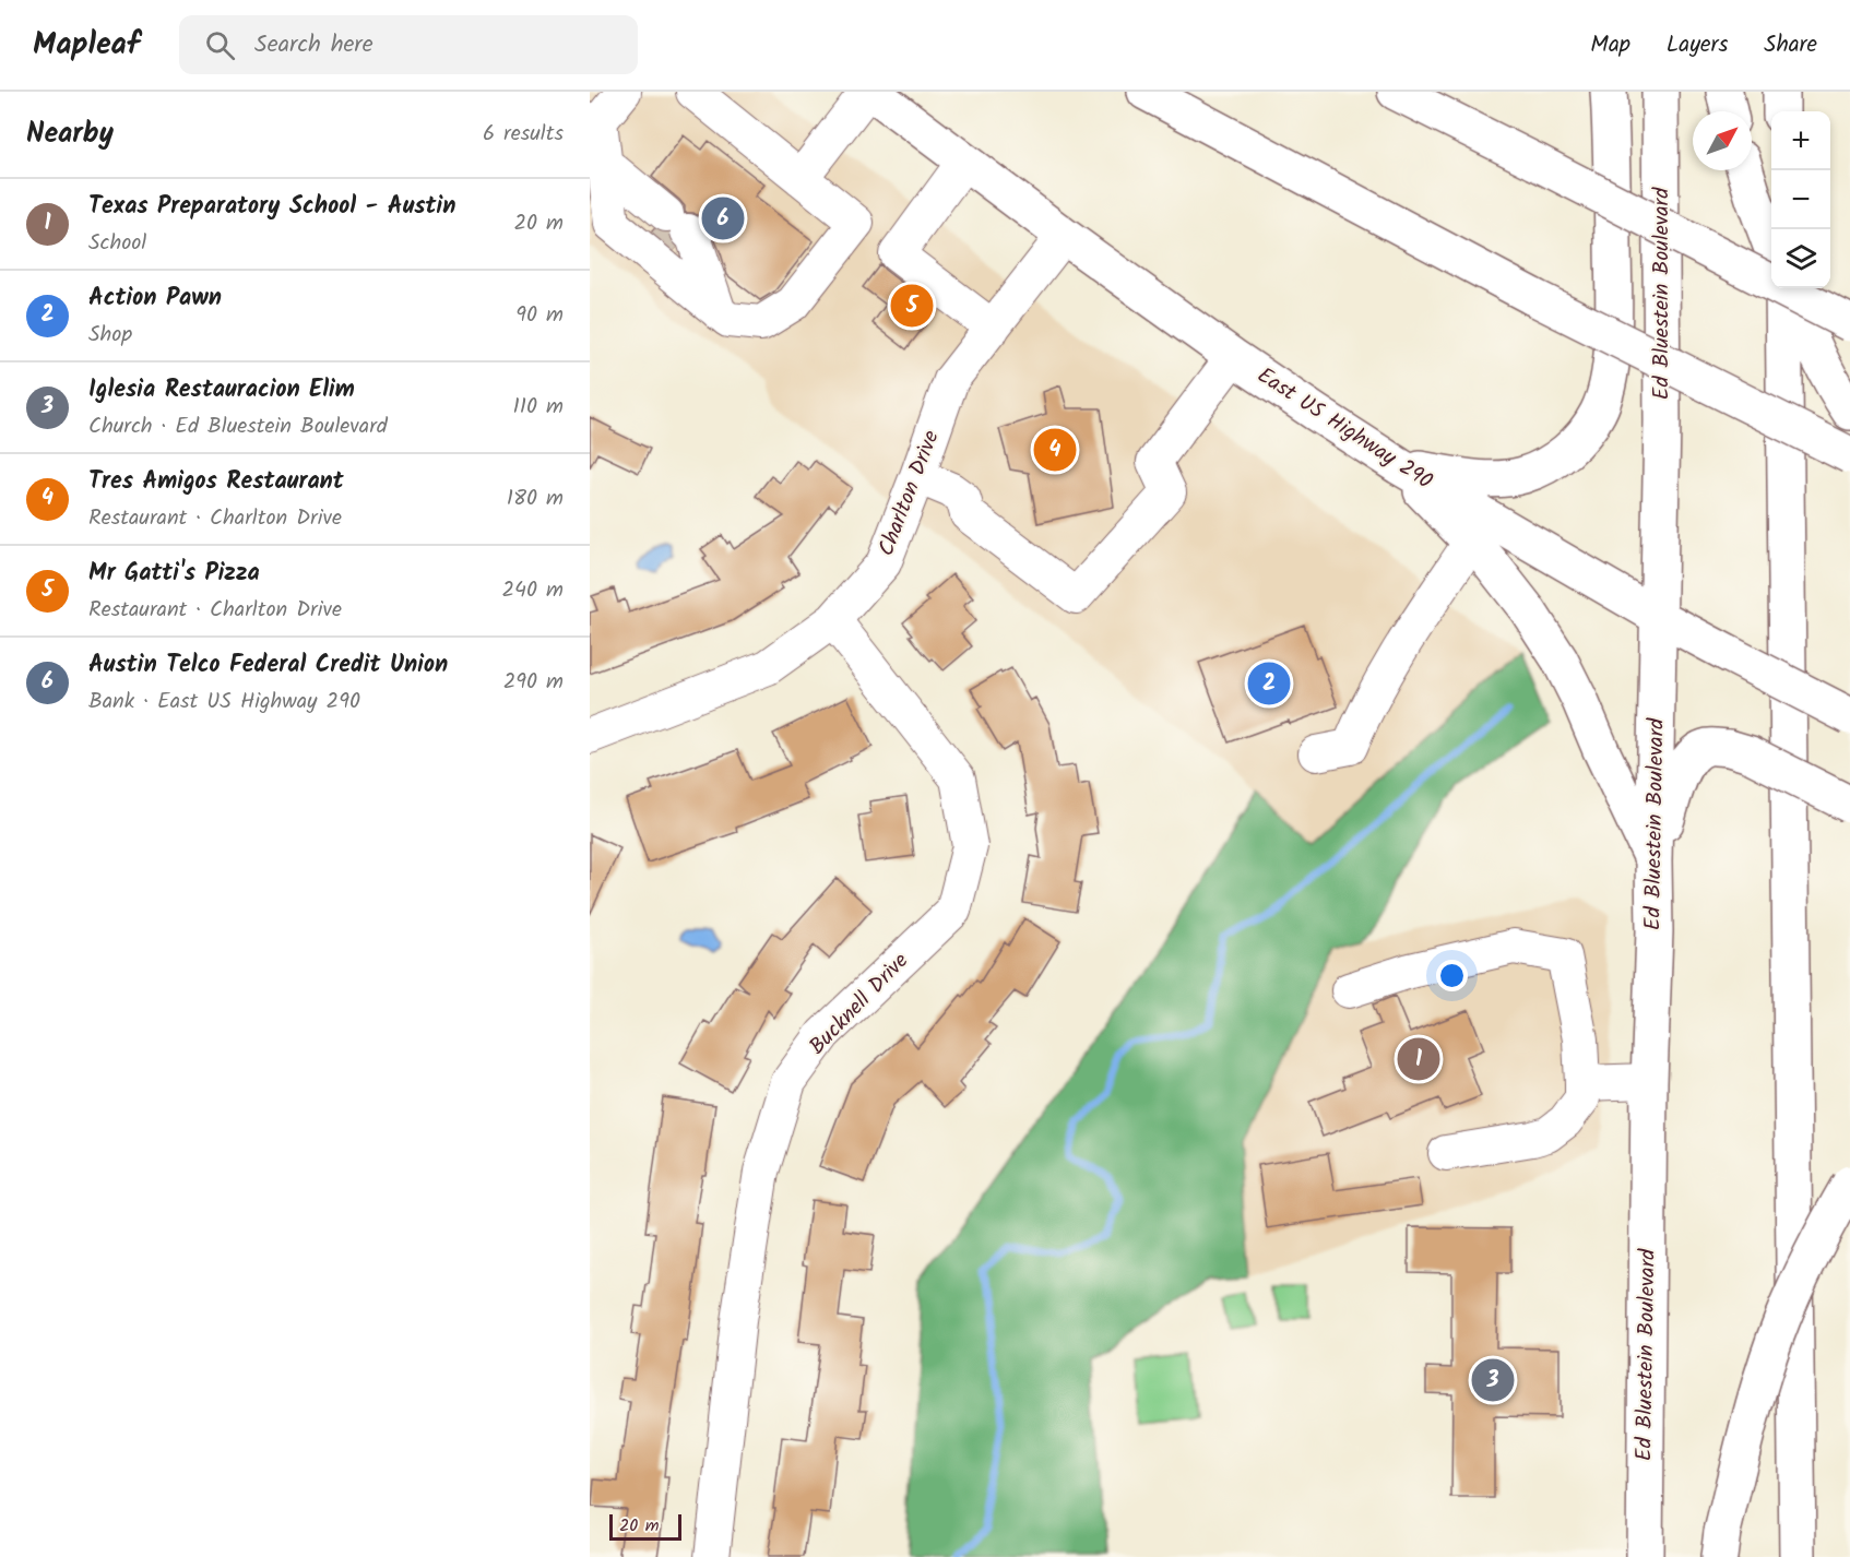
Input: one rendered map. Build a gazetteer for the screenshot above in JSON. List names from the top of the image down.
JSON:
{
  "streets": {
    "main road": ["Ed Bluestein Boulevard", "East US Highway 290"],
    "street": ["Charlton Drive", "Bucknell Drive"]
  },
  "crossings": [
    ["Ed Bluestein Boulevard", "East US Highway 290"],
    ["East US Highway 290", "Charlton Drive"],
    ["Charlton Drive", "Bucknell Drive"]
  ],
  "scale_bar": "20 m",
  "north": "top right",
  "page": {
    "header": "Mapleaf",
    "search": "Search here",
    "nav": ["Map", "Layers", "Share"],
    "heading": ["Nearby", "6 results"],
    "map_buttons": ["+", "−"],
    "list": [
      {
        "mark": "1",
        "name": "Texas Preparatory School - Austin",
        "note": "School",
        "value": "20 m"
      },
      {
        "mark": "2",
        "name": "Action Pawn",
        "note": "Shop",
        "value": "90 m"
      },
      {
        "mark": "3",
        "name": "Iglesia Restauracion Elim",
        "note": "Church · Ed Bluestein Boulevard",
        "value": "110 m"
      },
      {
        "mark": "4",
        "name": "Tres Amigos Restaurant",
        "note": "Restaurant · Charlton Drive",
        "value": "180 m"
      },
      {
        "mark": "5",
        "name": "Mr Gatti's Pizza",
        "note": "Restaurant · Charlton Drive",
        "value": "240 m"
      },
      {
        "mark": "6",
        "name": "Austin Telco Federal Credit Union",
        "note": "Bank · East US Highway 290",
        "value": "290 m"
      }
    ],
    "pins": [
      "6",
      "5",
      "4",
      "2",
      "1",
      "3"
    ],
    "scale": "20 m"
  }
}
